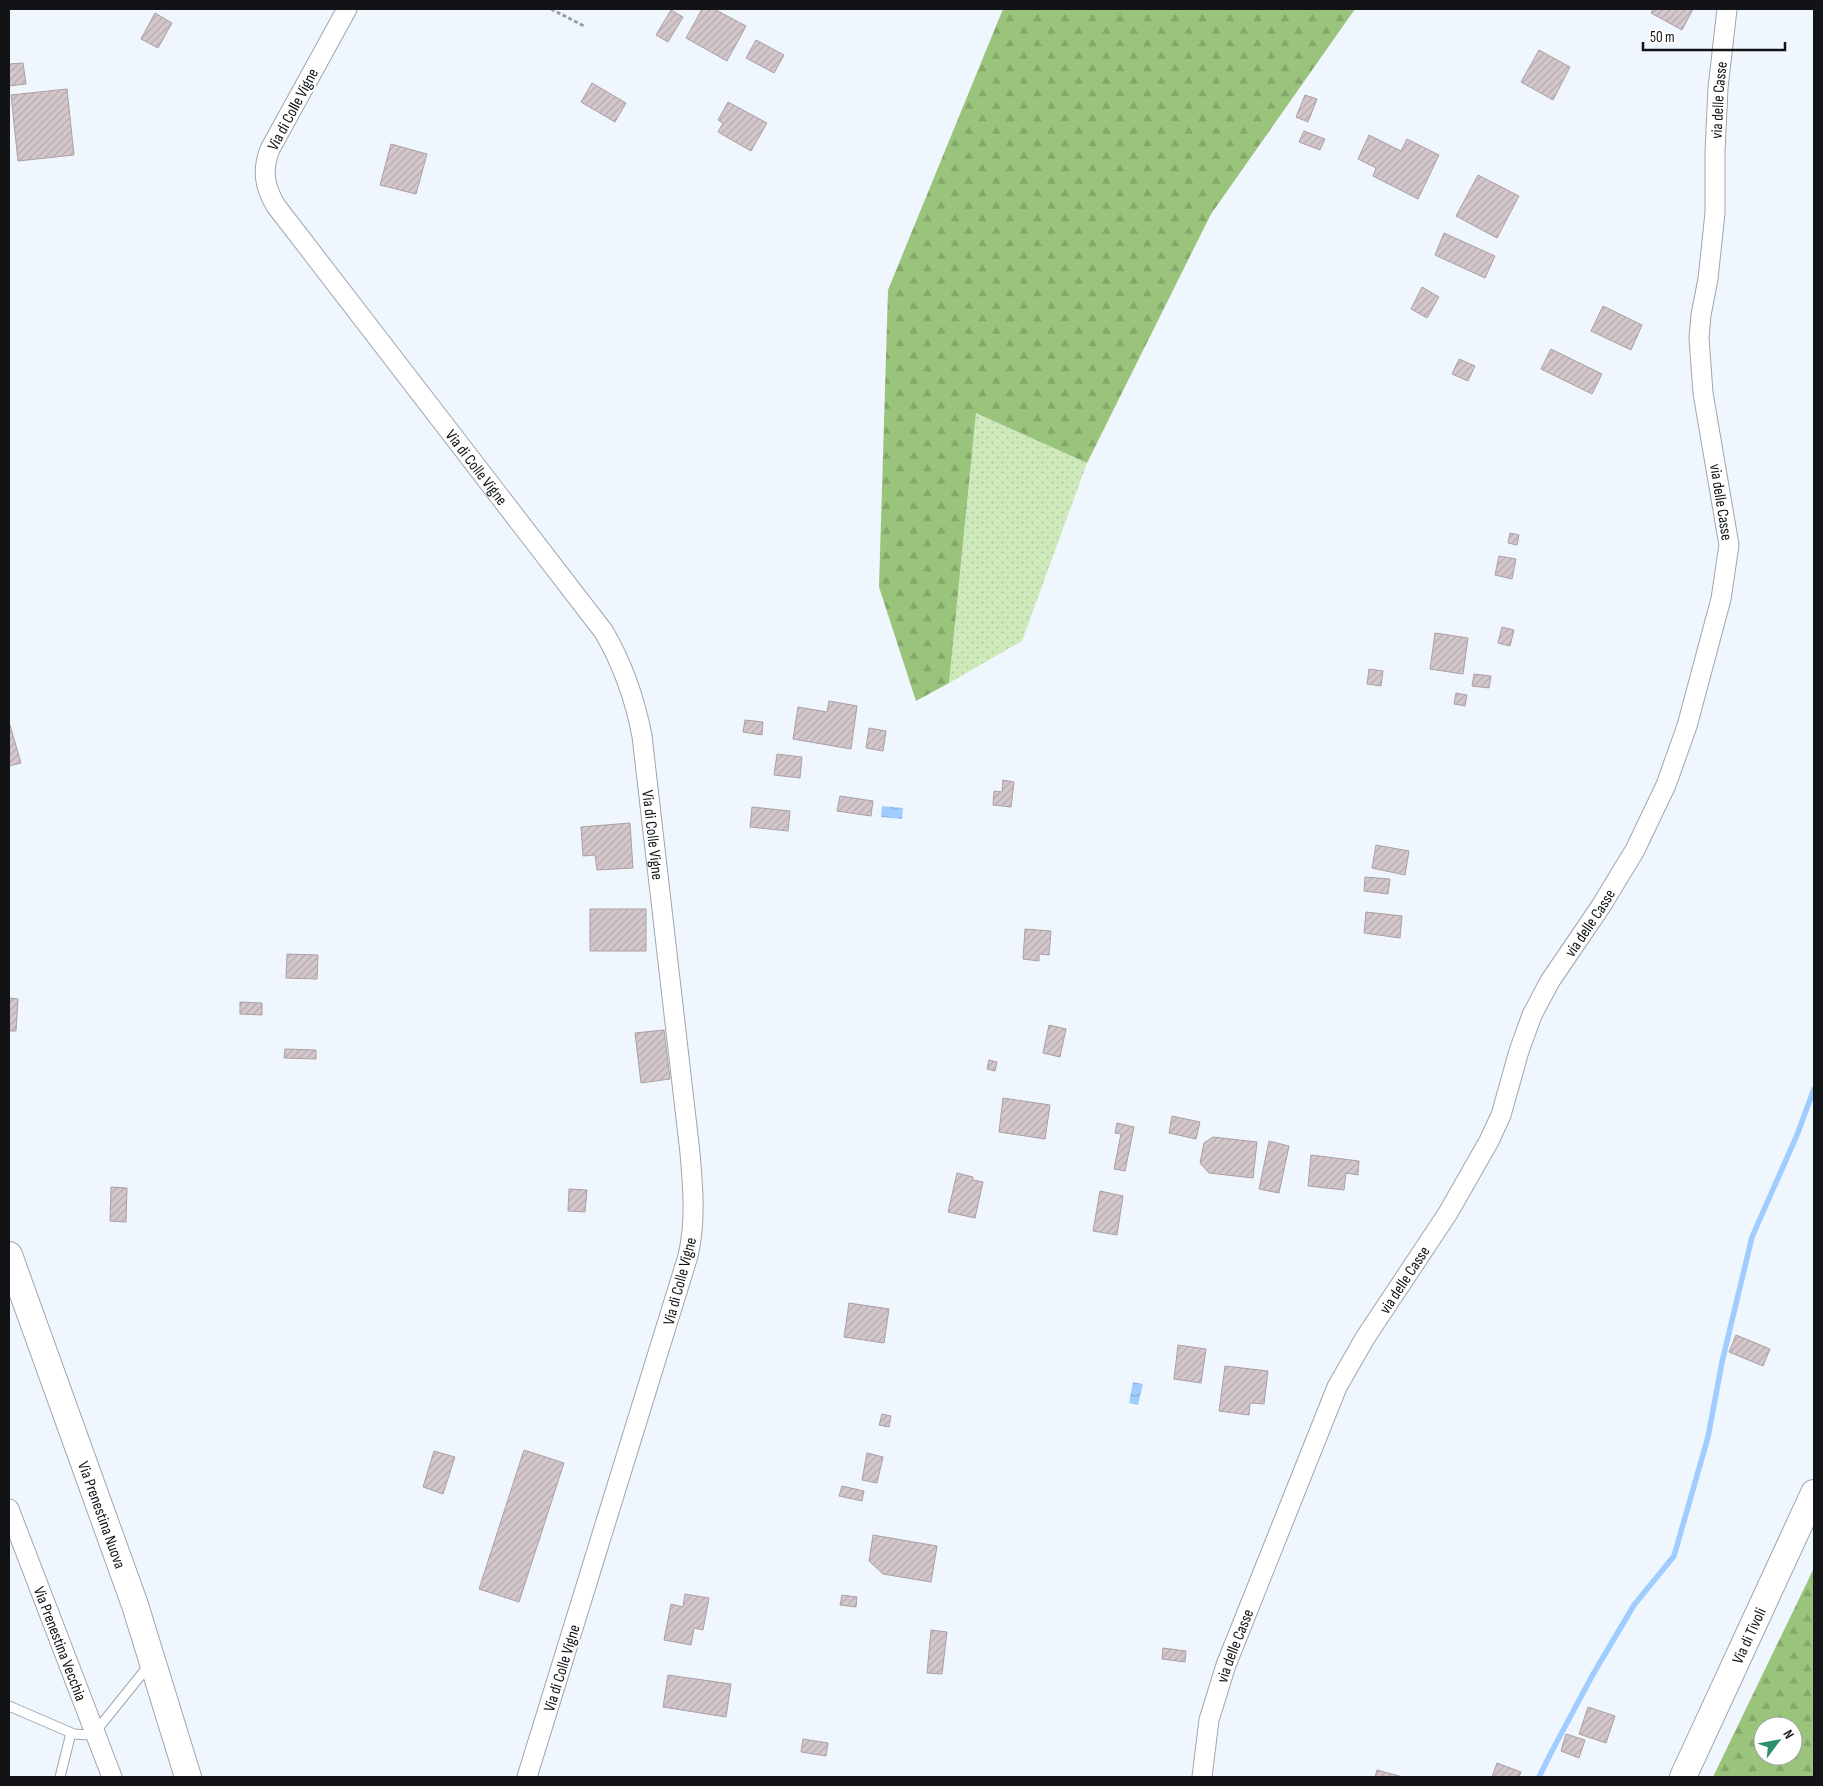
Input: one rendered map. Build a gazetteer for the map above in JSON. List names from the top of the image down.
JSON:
{
  "streets": {
    "main road": ["Via Prenestina Nuova", "Via di Tivoli"],
    "street": ["via delle Casse", "Via di Colle Vigne", "Via Prenestina Vecchia"]
  },
  "scale_bar": "50 m",
  "north": "top right"
}
